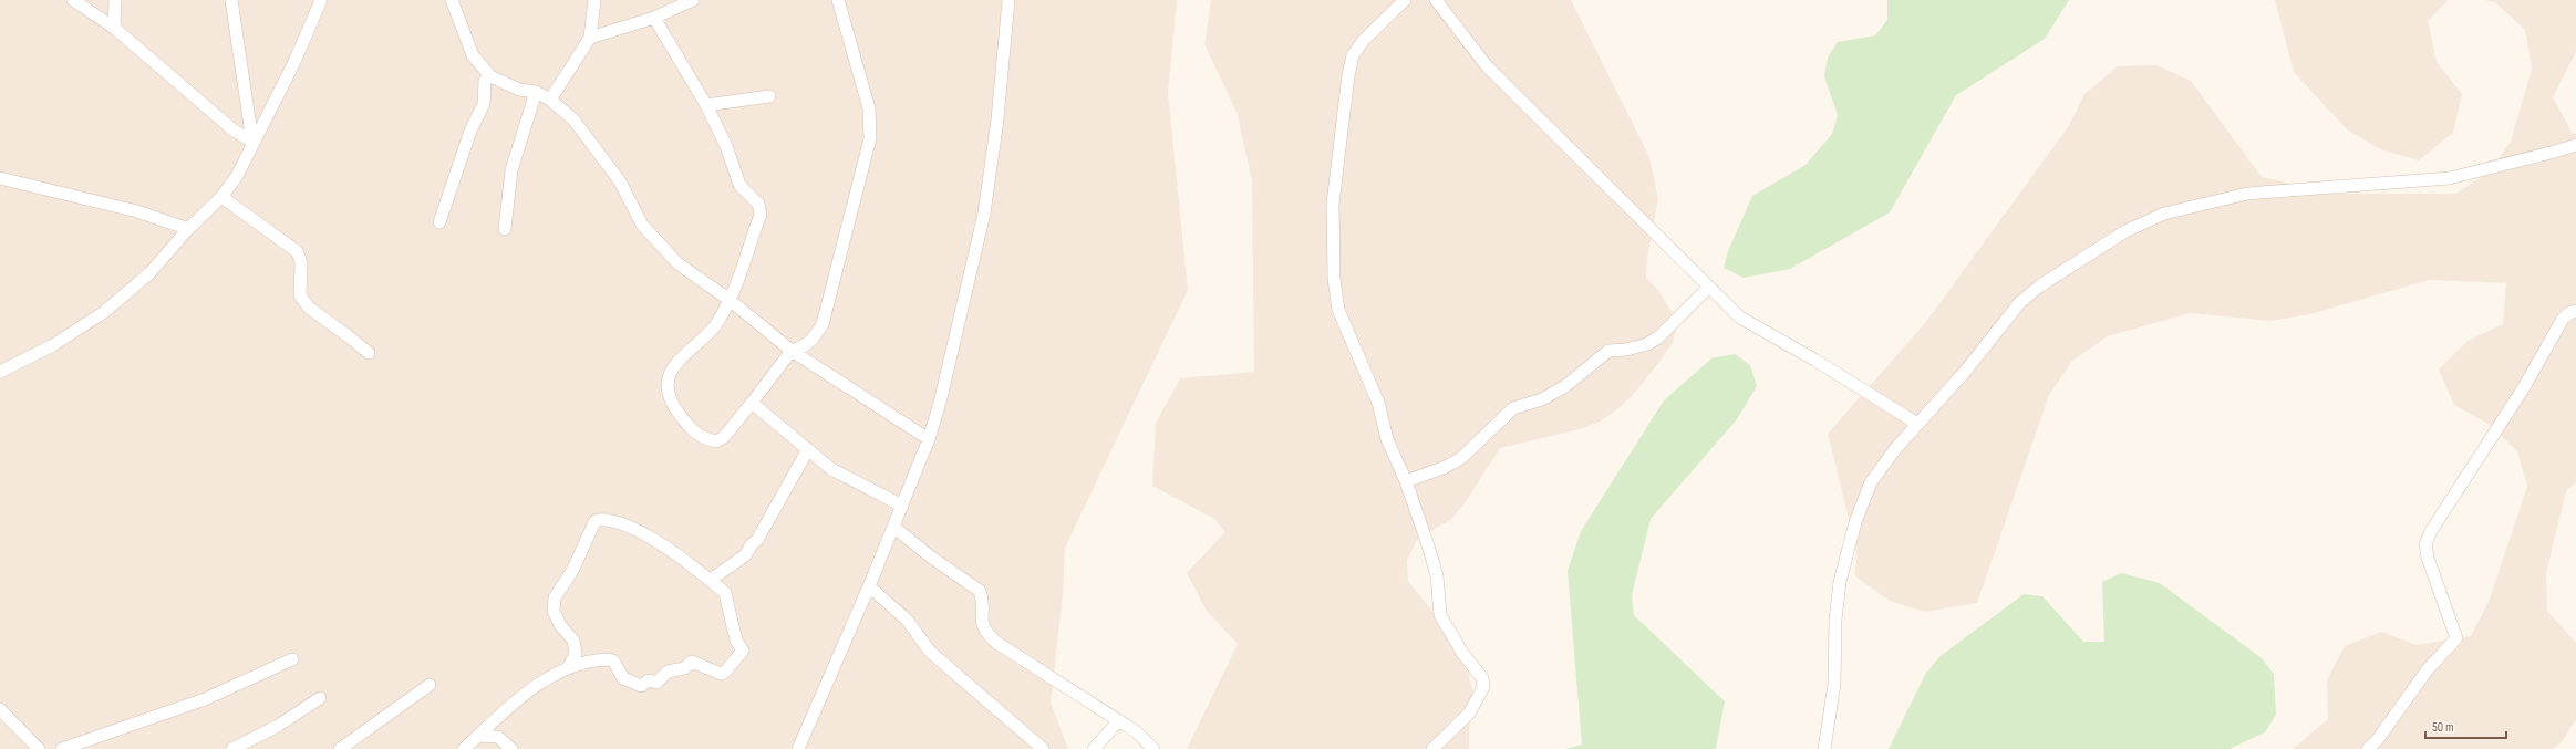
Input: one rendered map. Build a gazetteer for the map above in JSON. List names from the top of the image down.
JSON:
{
  "scale_bar": "50 m"
}
